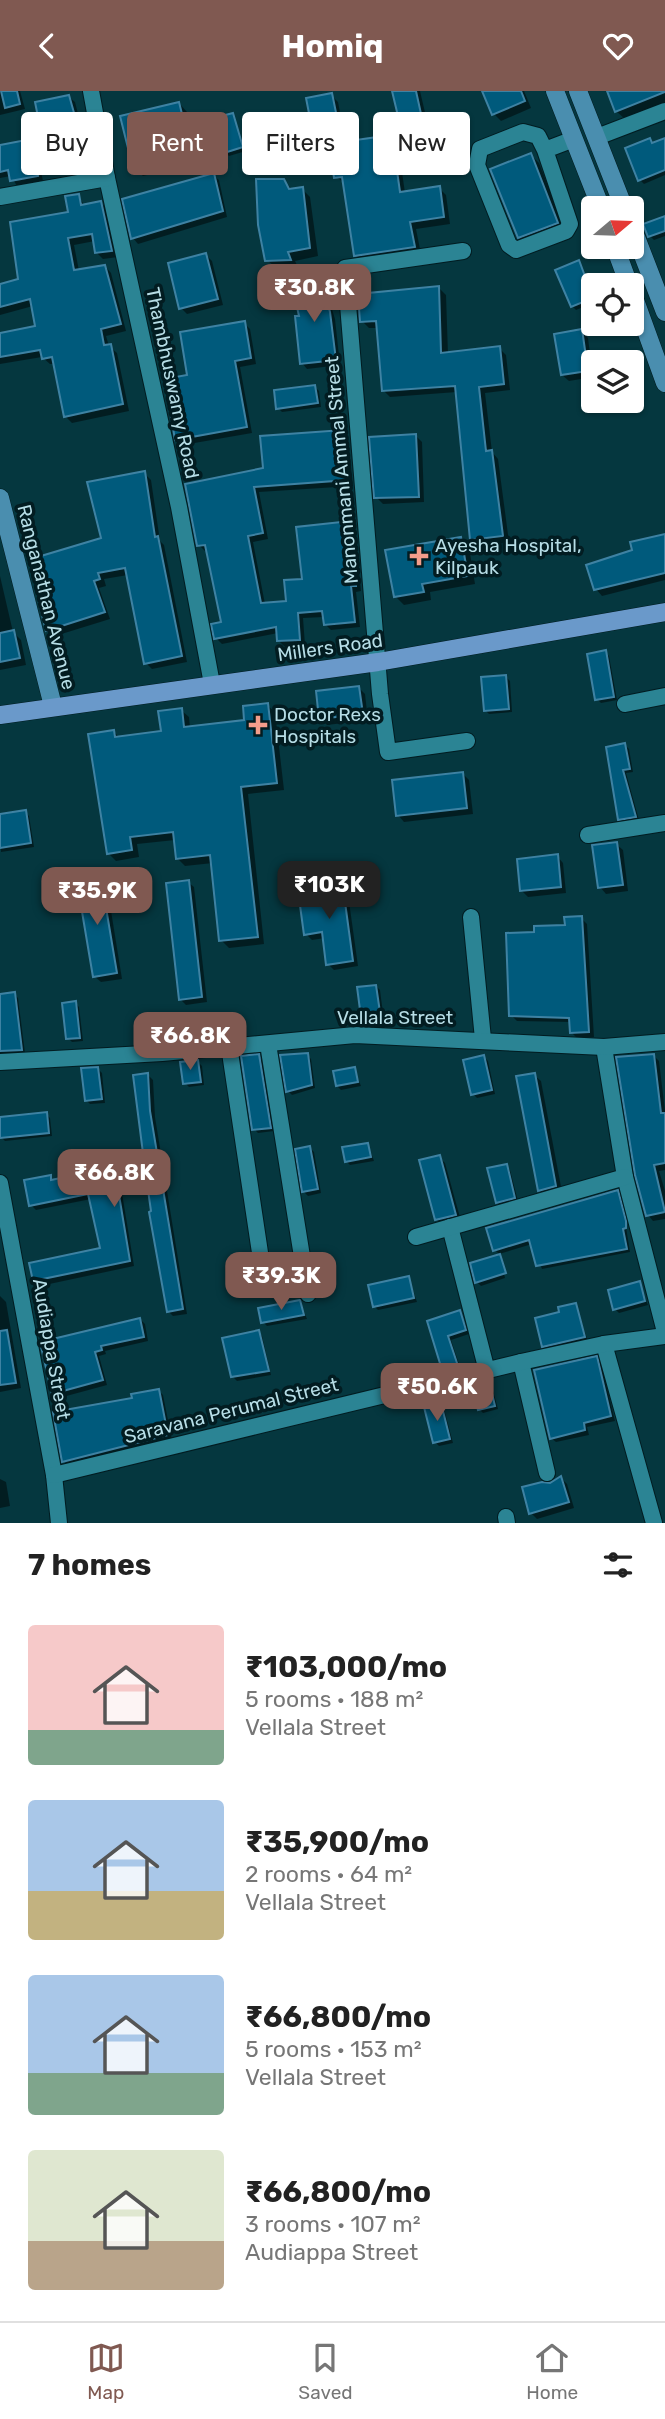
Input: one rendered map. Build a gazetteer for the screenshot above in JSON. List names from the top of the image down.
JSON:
{
  "streets": {
    "main road": ["Ranganathan Avenue", "Millers Road"],
    "street": [
      "Thambhuswamy Road",
      "Manonmani Ammal Street",
      "Vellala Street",
      "Audiappa Street",
      "Saravana Perumal Street"
    ]
  },
  "crossings": [
    ["Thambhuswamy Road", "Millers Road"],
    ["Manonmani Ammal Street", "Millers Road"],
    ["Ranganathan Avenue", "Millers Road"],
    ["Audiappa Street", "Saravana Perumal Street"]
  ],
  "places": {
    "health": ["Ayesha Hospital, Kilpauk", "Doctor Rexs Hospitals"]
  },
  "north": "right",
  "page": {
    "header": "Homiq",
    "chip": [
      "Buy",
      "Rent",
      "Filters",
      "New"
    ],
    "price": [
      "₹30.8K",
      "₹103K",
      "₹35.9K",
      "₹66.8K",
      "₹66.8K",
      "₹39.3K",
      "₹50.6K"
    ],
    "heading": "7 homes",
    "list": [
      {
        "name": "₹103,000/mo",
        "note": "5 rooms · 188 m² · Vellala Street"
      },
      {
        "name": "₹35,900/mo",
        "note": "2 rooms · 64 m² · Vellala Street"
      },
      {
        "name": "₹66,800/mo",
        "note": "5 rooms · 153 m² · Vellala Street"
      },
      {
        "name": "₹66,800/mo",
        "note": "3 rooms · 107 m² · Audiappa Street"
      }
    ],
    "tabs": ["Map", "Saved", "Home"]
  }
}
